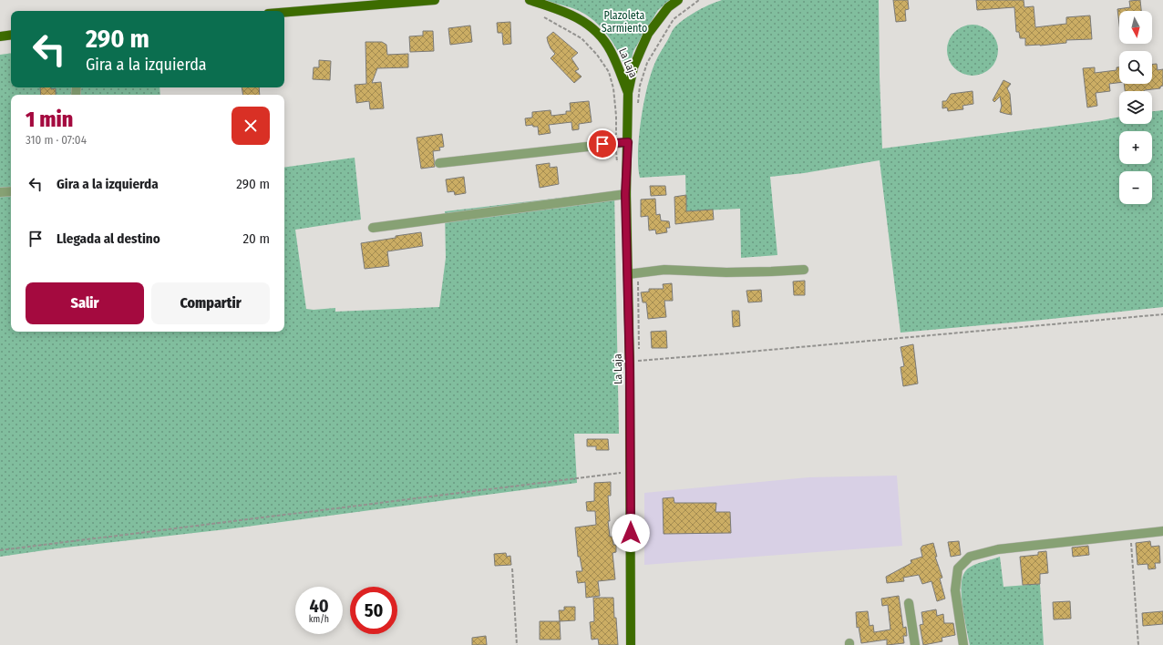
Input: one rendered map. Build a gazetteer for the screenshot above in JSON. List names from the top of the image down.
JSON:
{
  "streets": {
    "main road": ["La Laja"]
  },
  "parks": ["Plazoleta Sarmiento"],
  "north": "bottom",
  "page": {
    "map_buttons": ["+", "−"],
    "turn": ["290 m", "Gira a la izquierda"],
    "heading": ["1 min", "310 m · 07:04"],
    "list": [
      {
        "name": "Gira a la izquierda",
        "value": "290 m"
      },
      {
        "name": "Llegada al destino",
        "value": "20 m"
      }
    ],
    "buttons": ["Salir", "Compartir"],
    "speed": "40 km/h",
    "limit": "50"
  }
}
